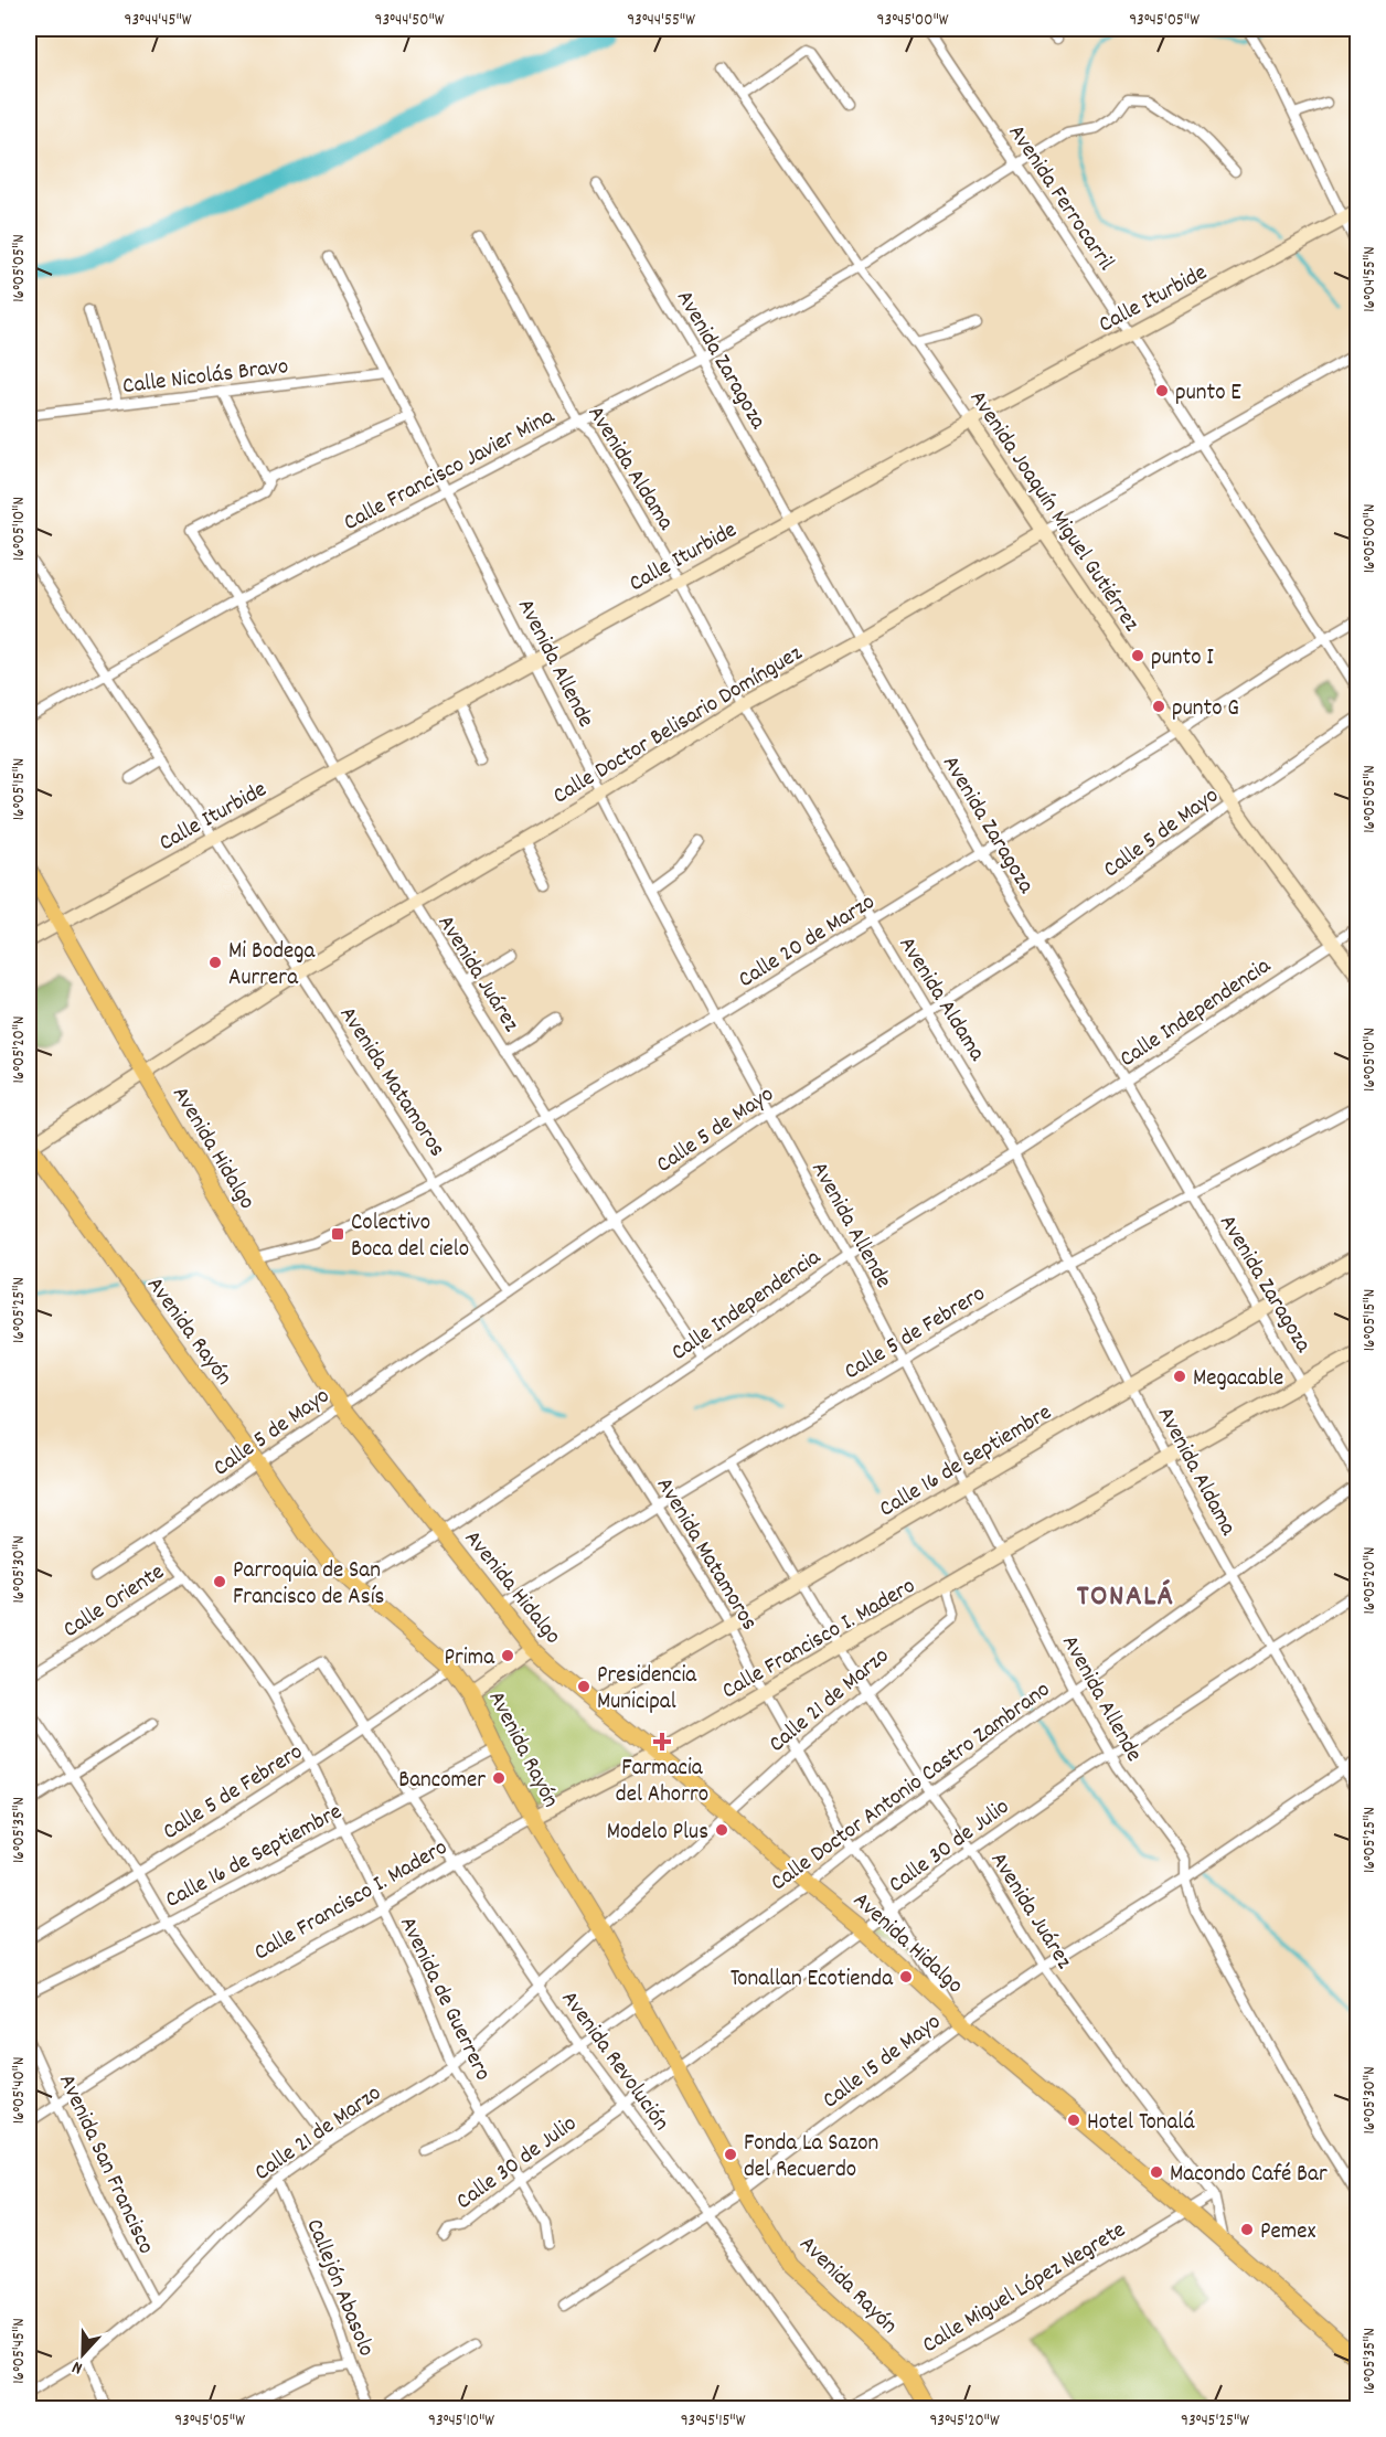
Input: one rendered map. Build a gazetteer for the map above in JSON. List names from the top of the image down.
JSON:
{
  "streets": {
    "main road": ["Avenida Hidalgo", "Avenida Rayón"],
    "street": [
      "Avenida Ferrocarril",
      "Calle Iturbide",
      "Avenida Zaragoza",
      "Calle Nicolás Bravo",
      "Avenida Aldama",
      "Calle Francisco Javier Mina",
      "Avenida Joaquín Miguel Gutiérrez",
      "Avenida Allende",
      "Calle Doctor Belisario Domínguez",
      "Calle 5 de Mayo",
      "Calle 20 de Marzo",
      "Avenida Juárez",
      "Calle Independencia",
      "Avenida Matamoros",
      "Calle 5 de Febrero",
      "Calle 16 de Septiembre",
      "Calle Oriente",
      "Calle Francisco I. Madero",
      "Calle 21 de Marzo",
      "Calle Doctor Antonio Castro Zambrano",
      "Calle 30 de Julio",
      "Avenida de Guerrero",
      "Avenida Revolución",
      "Calle 15 de Mayo",
      "Avenida San Francisco",
      "Calle Miguel López Negrete",
      "Callejón Abasolo"
    ]
  },
  "crossings": [
    ["Avenida Ferrocarril", "Calle Iturbide"],
    ["Avenida Ferrocarril", "Calle Francisco Javier Mina"],
    ["Avenida Ferrocarril", "Calle Doctor Belisario Domínguez"],
    ["Avenida Ferrocarril", "Calle 20 de Marzo"],
    ["Calle Iturbide", "Avenida Zaragoza"],
    ["Calle Iturbide", "Avenida Aldama"],
    ["Calle Iturbide", "Avenida Joaquín Miguel Gutiérrez"],
    ["Calle Iturbide", "Avenida Allende"],
    ["Calle Iturbide", "Avenida Juárez"],
    ["Calle Iturbide", "Avenida Matamoros"],
    ["Calle Iturbide", "Avenida Hidalgo"],
    ["Avenida Zaragoza", "Calle Francisco Javier Mina"],
    ["Avenida Zaragoza", "Calle Doctor Belisario Domínguez"],
    ["Avenida Zaragoza", "Calle 5 de Mayo"],
    ["Avenida Zaragoza", "Calle 20 de Marzo"],
    ["Avenida Zaragoza", "Calle Independencia"],
    ["Avenida Zaragoza", "Calle 5 de Febrero"],
    ["Avenida Zaragoza", "Calle 16 de Septiembre"],
    ["Avenida Zaragoza", "Calle Francisco I. Madero"],
    ["Calle Nicolás Bravo", "Avenida Allende"],
    ["Avenida Aldama", "Calle Francisco Javier Mina"],
    ["Avenida Aldama", "Calle Doctor Belisario Domínguez"],
    ["Avenida Aldama", "Calle 5 de Mayo"],
    ["Avenida Aldama", "Calle 20 de Marzo"],
    ["Avenida Aldama", "Calle Independencia"],
    ["Avenida Aldama", "Calle 5 de Febrero"],
    ["Avenida Aldama", "Calle 16 de Septiembre"],
    ["Avenida Aldama", "Calle Francisco I. Madero"],
    ["Avenida Aldama", "Calle Doctor Antonio Castro Zambrano"],
    ["Avenida Aldama", "Calle 30 de Julio"],
    ["Avenida Aldama", "Calle 15 de Mayo"],
    ["Calle Francisco Javier Mina", "Avenida Joaquín Miguel Gutiérrez"],
    ["Calle Francisco Javier Mina", "Avenida Allende"],
    ["Calle Francisco Javier Mina", "Avenida Juárez"],
    ["Calle Francisco Javier Mina", "Avenida Matamoros"],
    ["Avenida Joaquín Miguel Gutiérrez", "Calle Doctor Belisario Domínguez"],
    ["Avenida Joaquín Miguel Gutiérrez", "Calle 5 de Mayo"],
    ["Avenida Joaquín Miguel Gutiérrez", "Calle 20 de Marzo"],
    ["Avenida Joaquín Miguel Gutiérrez", "Calle Independencia"],
    ["Avenida Allende", "Calle Doctor Belisario Domínguez"],
    ["Avenida Allende", "Calle 5 de Mayo"],
    ["Avenida Allende", "Calle 20 de Marzo"],
    ["Avenida Allende", "Calle Independencia"],
    ["Avenida Allende", "Calle 5 de Febrero"],
    ["Avenida Allende", "Calle 16 de Septiembre"],
    ["Avenida Allende", "Calle Francisco I. Madero"],
    ["Avenida Allende", "Calle Doctor Antonio Castro Zambrano"],
    ["Avenida Allende", "Calle 30 de Julio"],
    ["Avenida Allende", "Calle 15 de Mayo"],
    ["Calle Doctor Belisario Domínguez", "Avenida Juárez"],
    ["Calle Doctor Belisario Domínguez", "Avenida Matamoros"],
    ["Calle Doctor Belisario Domínguez", "Avenida Hidalgo"],
    ["Calle Doctor Belisario Domínguez", "Avenida Rayón"],
    ["Calle 5 de Mayo", "Avenida Juárez"],
    ["Calle 5 de Mayo", "Avenida Matamoros"],
    ["Calle 5 de Mayo", "Avenida Hidalgo"],
    ["Calle 5 de Mayo", "Avenida Rayón"],
    ["Calle 5 de Mayo", "Avenida de Guerrero"],
    ["Calle 20 de Marzo", "Avenida Juárez"],
    ["Calle 20 de Marzo", "Avenida Matamoros"],
    ["Calle 20 de Marzo", "Avenida Hidalgo"],
    ["Avenida Juárez", "Calle Independencia"],
    ["Avenida Juárez", "Calle 5 de Febrero"],
    ["Avenida Juárez", "Calle 16 de Septiembre"],
    ["Avenida Juárez", "Calle Francisco I. Madero"],
    ["Avenida Juárez", "Calle 21 de Marzo"],
    ["Avenida Juárez", "Calle Doctor Antonio Castro Zambrano"],
    ["Avenida Juárez", "Calle 30 de Julio"],
    ["Avenida Juárez", "Calle 15 de Mayo"],
    ["Avenida Juárez", "Calle Miguel López Negrete"],
    ["Calle Independencia", "Avenida Matamoros"],
    ["Calle Independencia", "Avenida Hidalgo"],
    ["Calle Independencia", "Avenida Rayón"],
    ["Avenida Matamoros", "Avenida Hidalgo"],
    ["Avenida Matamoros", "Calle 5 de Febrero"],
    ["Avenida Matamoros", "Calle 16 de Septiembre"],
    ["Avenida Matamoros", "Calle Francisco I. Madero"],
    ["Avenida Matamoros", "Calle 21 de Marzo"],
    ["Avenida Matamoros", "Calle Doctor Antonio Castro Zambrano"],
    ["Avenida Matamoros", "Calle 30 de Julio"],
    ["Avenida Matamoros", "Calle 15 de Mayo"],
    ["Avenida Hidalgo", "Calle 5 de Febrero"],
    ["Avenida Hidalgo", "Calle 16 de Septiembre"],
    ["Avenida Hidalgo", "Calle Francisco I. Madero"],
    ["Avenida Hidalgo", "Calle 21 de Marzo"],
    ["Avenida Hidalgo", "Calle Doctor Antonio Castro Zambrano"],
    ["Avenida Hidalgo", "Calle 30 de Julio"],
    ["Avenida Hidalgo", "Calle 15 de Mayo"],
    ["Avenida Hidalgo", "Calle Miguel López Negrete"],
    ["Avenida Rayón", "Calle 5 de Febrero"],
    ["Avenida Rayón", "Calle 16 de Septiembre"],
    ["Avenida Rayón", "Calle Francisco I. Madero"],
    ["Avenida Rayón", "Calle 21 de Marzo"],
    ["Avenida Rayón", "Calle Doctor Antonio Castro Zambrano"],
    ["Avenida Rayón", "Calle 30 de Julio"],
    ["Avenida Rayón", "Calle 15 de Mayo"],
    ["Avenida Rayón", "Calle Miguel López Negrete"],
    ["Calle 5 de Febrero", "Avenida de Guerrero"],
    ["Calle 5 de Febrero", "Avenida Revolución"],
    ["Calle 16 de Septiembre", "Avenida de Guerrero"],
    ["Calle 16 de Septiembre", "Avenida Revolución"],
    ["Calle Oriente", "Avenida de Guerrero"],
    ["Calle Francisco I. Madero", "Calle 21 de Marzo"],
    ["Calle Francisco I. Madero", "Avenida de Guerrero"],
    ["Calle Francisco I. Madero", "Avenida Revolución"],
    ["Calle Francisco I. Madero", "Avenida San Francisco"],
    ["Calle 21 de Marzo", "Avenida de Guerrero"],
    ["Calle 21 de Marzo", "Avenida Revolución"],
    ["Calle 21 de Marzo", "Avenida San Francisco"],
    ["Calle 21 de Marzo", "Callejón Abasolo"],
    ["Calle Doctor Antonio Castro Zambrano", "Avenida de Guerrero"],
    ["Calle Doctor Antonio Castro Zambrano", "Avenida Revolución"],
    ["Calle 30 de Julio", "Avenida de Guerrero"],
    ["Calle 30 de Julio", "Avenida Revolución"],
    ["Avenida de Guerrero", "Avenida Revolución"],
    ["Avenida Revolución", "Calle 15 de Mayo"]
  ],
  "districts": ["TONALÁ"],
  "places": {
    "other": [
      "punto E",
      "punto I",
      "punto G",
      "Mi Bodega Aurrera",
      "Megacable",
      "Parroquia de San Francisco de Asís",
      "Prima",
      "Presidencia Municipal",
      "Bancomer",
      "Modelo Plus",
      "Tonallan Ecotienda",
      "Hotel Tonalá",
      "Fonda La Sazon del Recuerdo",
      "Macondo Café Bar",
      "Pemex"
    ],
    "transit": ["Colectivo Boca del cielo"],
    "health": ["Farmacia del Ahorro"]
  },
  "north": "bottom",
  "coordinates": [
    "93°44'45\"W",
    "93°44'50\"W",
    "93°44'55\"W",
    "93°45'00\"W",
    "93°45'05\"W",
    "16°05'05\"N",
    "16°04'55\"N",
    "16°05'10\"N",
    "16°05'00\"N",
    "16°05'15\"N",
    "16°05'20\"N",
    "16°05'25\"N",
    "16°05'30\"N",
    "16°05'35\"N",
    "16°05'40\"N",
    "16°05'45\"N",
    "93°45'10\"W",
    "93°45'15\"W",
    "93°45'20\"W",
    "93°45'25\"W"
  ]
}
